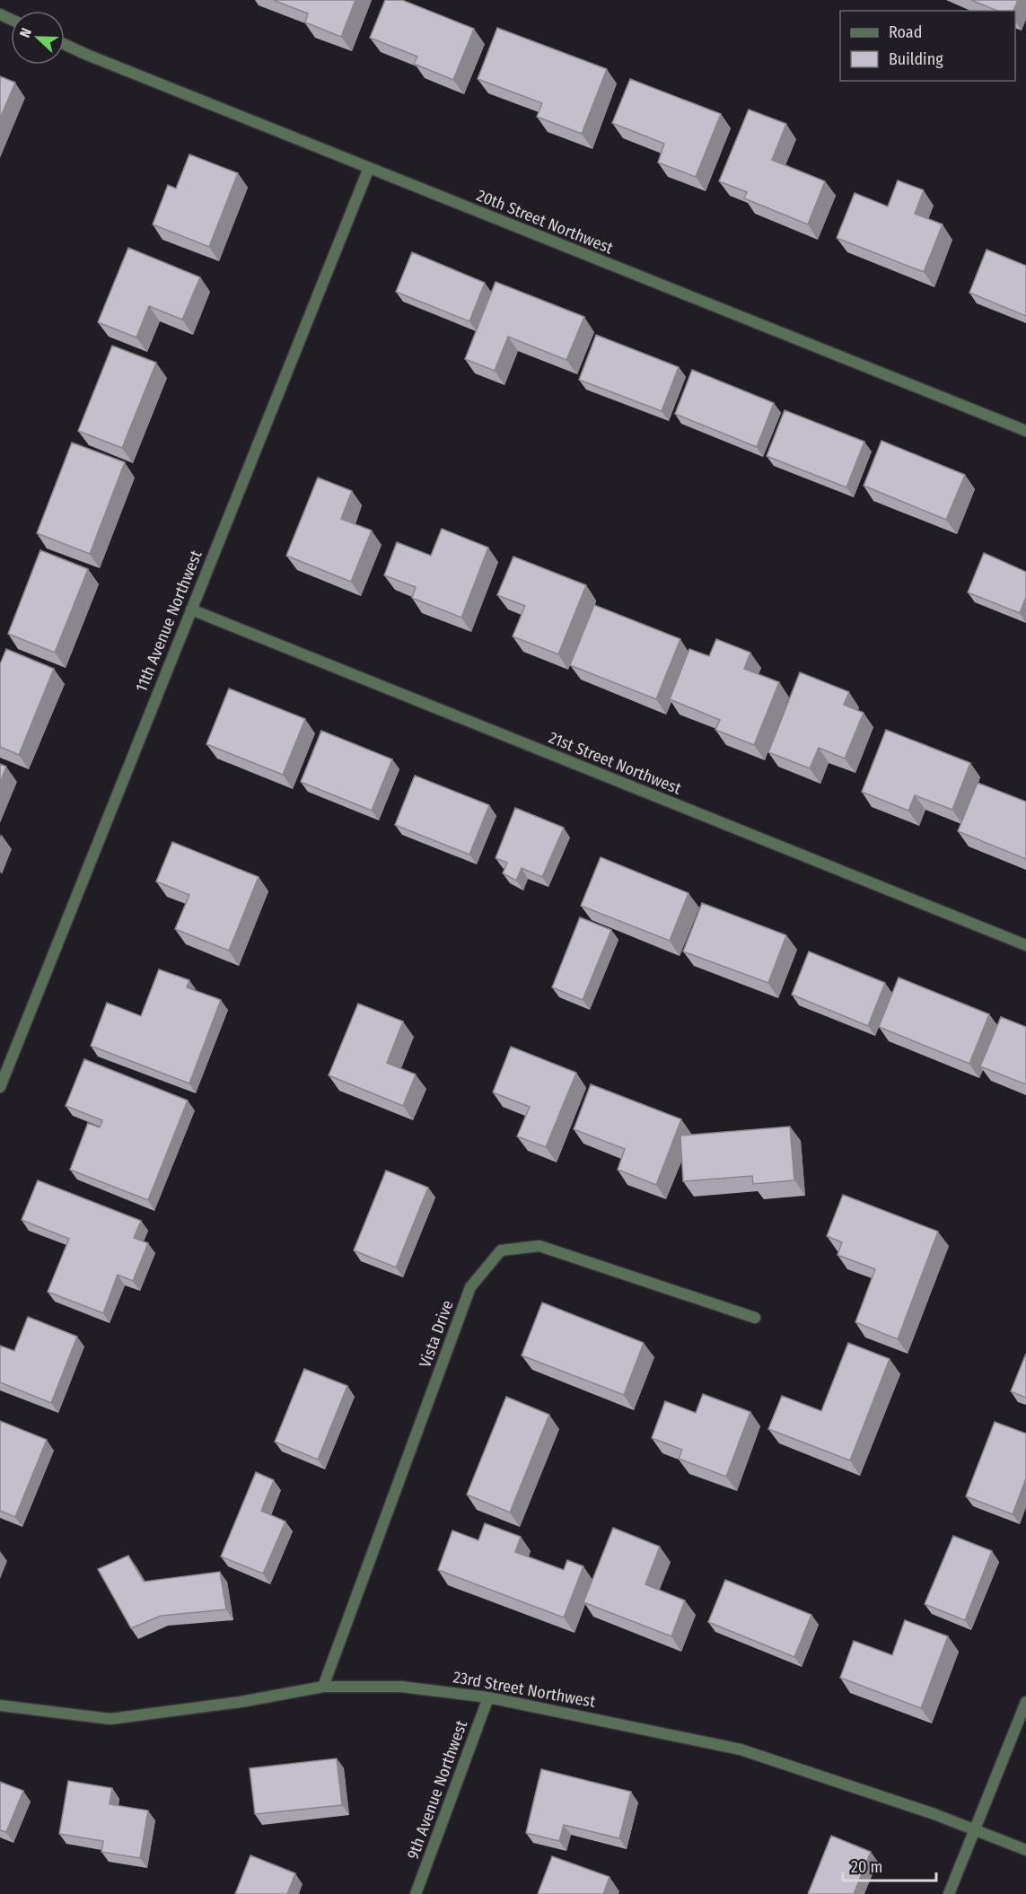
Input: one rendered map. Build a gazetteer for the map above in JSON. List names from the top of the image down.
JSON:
{
  "streets": {
    "street": [
      "20th Street Northwest",
      "11th Avenue Northwest",
      "21st Street Northwest",
      "Vista Drive",
      "23rd Street Northwest",
      "9th Avenue Northwest"
    ]
  },
  "crossings": [
    ["20th Street Northwest", "11th Avenue Northwest"],
    ["11th Avenue Northwest", "21st Street Northwest"],
    ["Vista Drive", "23rd Street Northwest"],
    ["23rd Street Northwest", "9th Avenue Northwest"]
  ],
  "legend": ["Road", "Building"],
  "scale_bar": "20 m",
  "north": "left"
}
